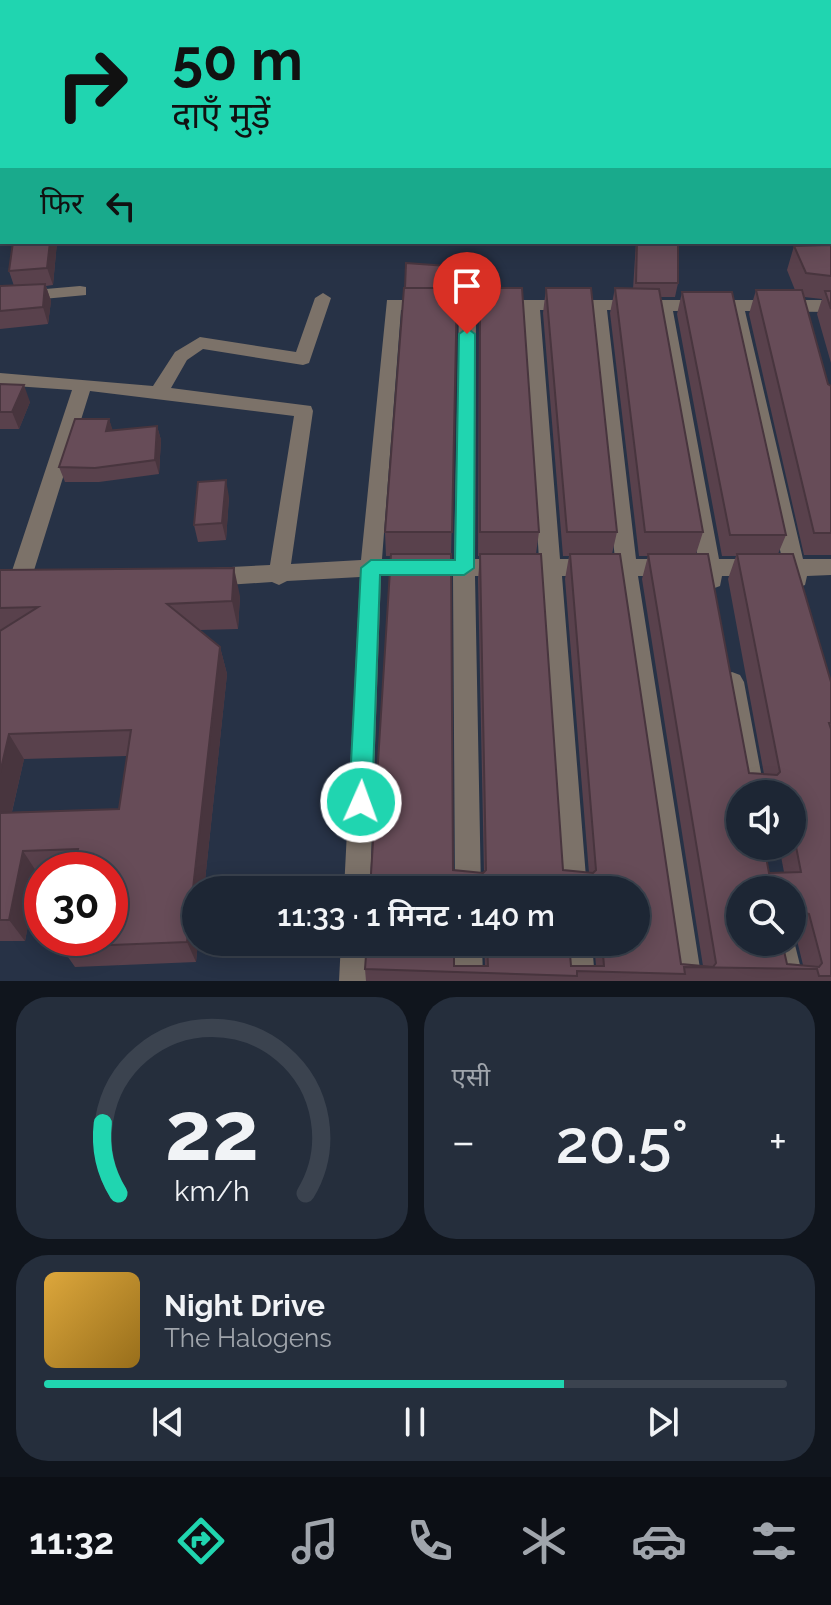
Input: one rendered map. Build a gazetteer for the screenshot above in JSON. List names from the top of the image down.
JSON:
{
  "page": {
    "turn": ["50 m", "दाएँ मुड़ें"],
    "then": "फिर",
    "limit": "30",
    "trip": "11:33 · 1 मिनट · 140 m",
    "tile": "एसी",
    "heat": ["−", "20.5°", "+"],
    "song": ["Night Drive", "The Halogens"],
    "tabs": "11:32",
    "gauge": ["22", "km/h"]
  }
}
